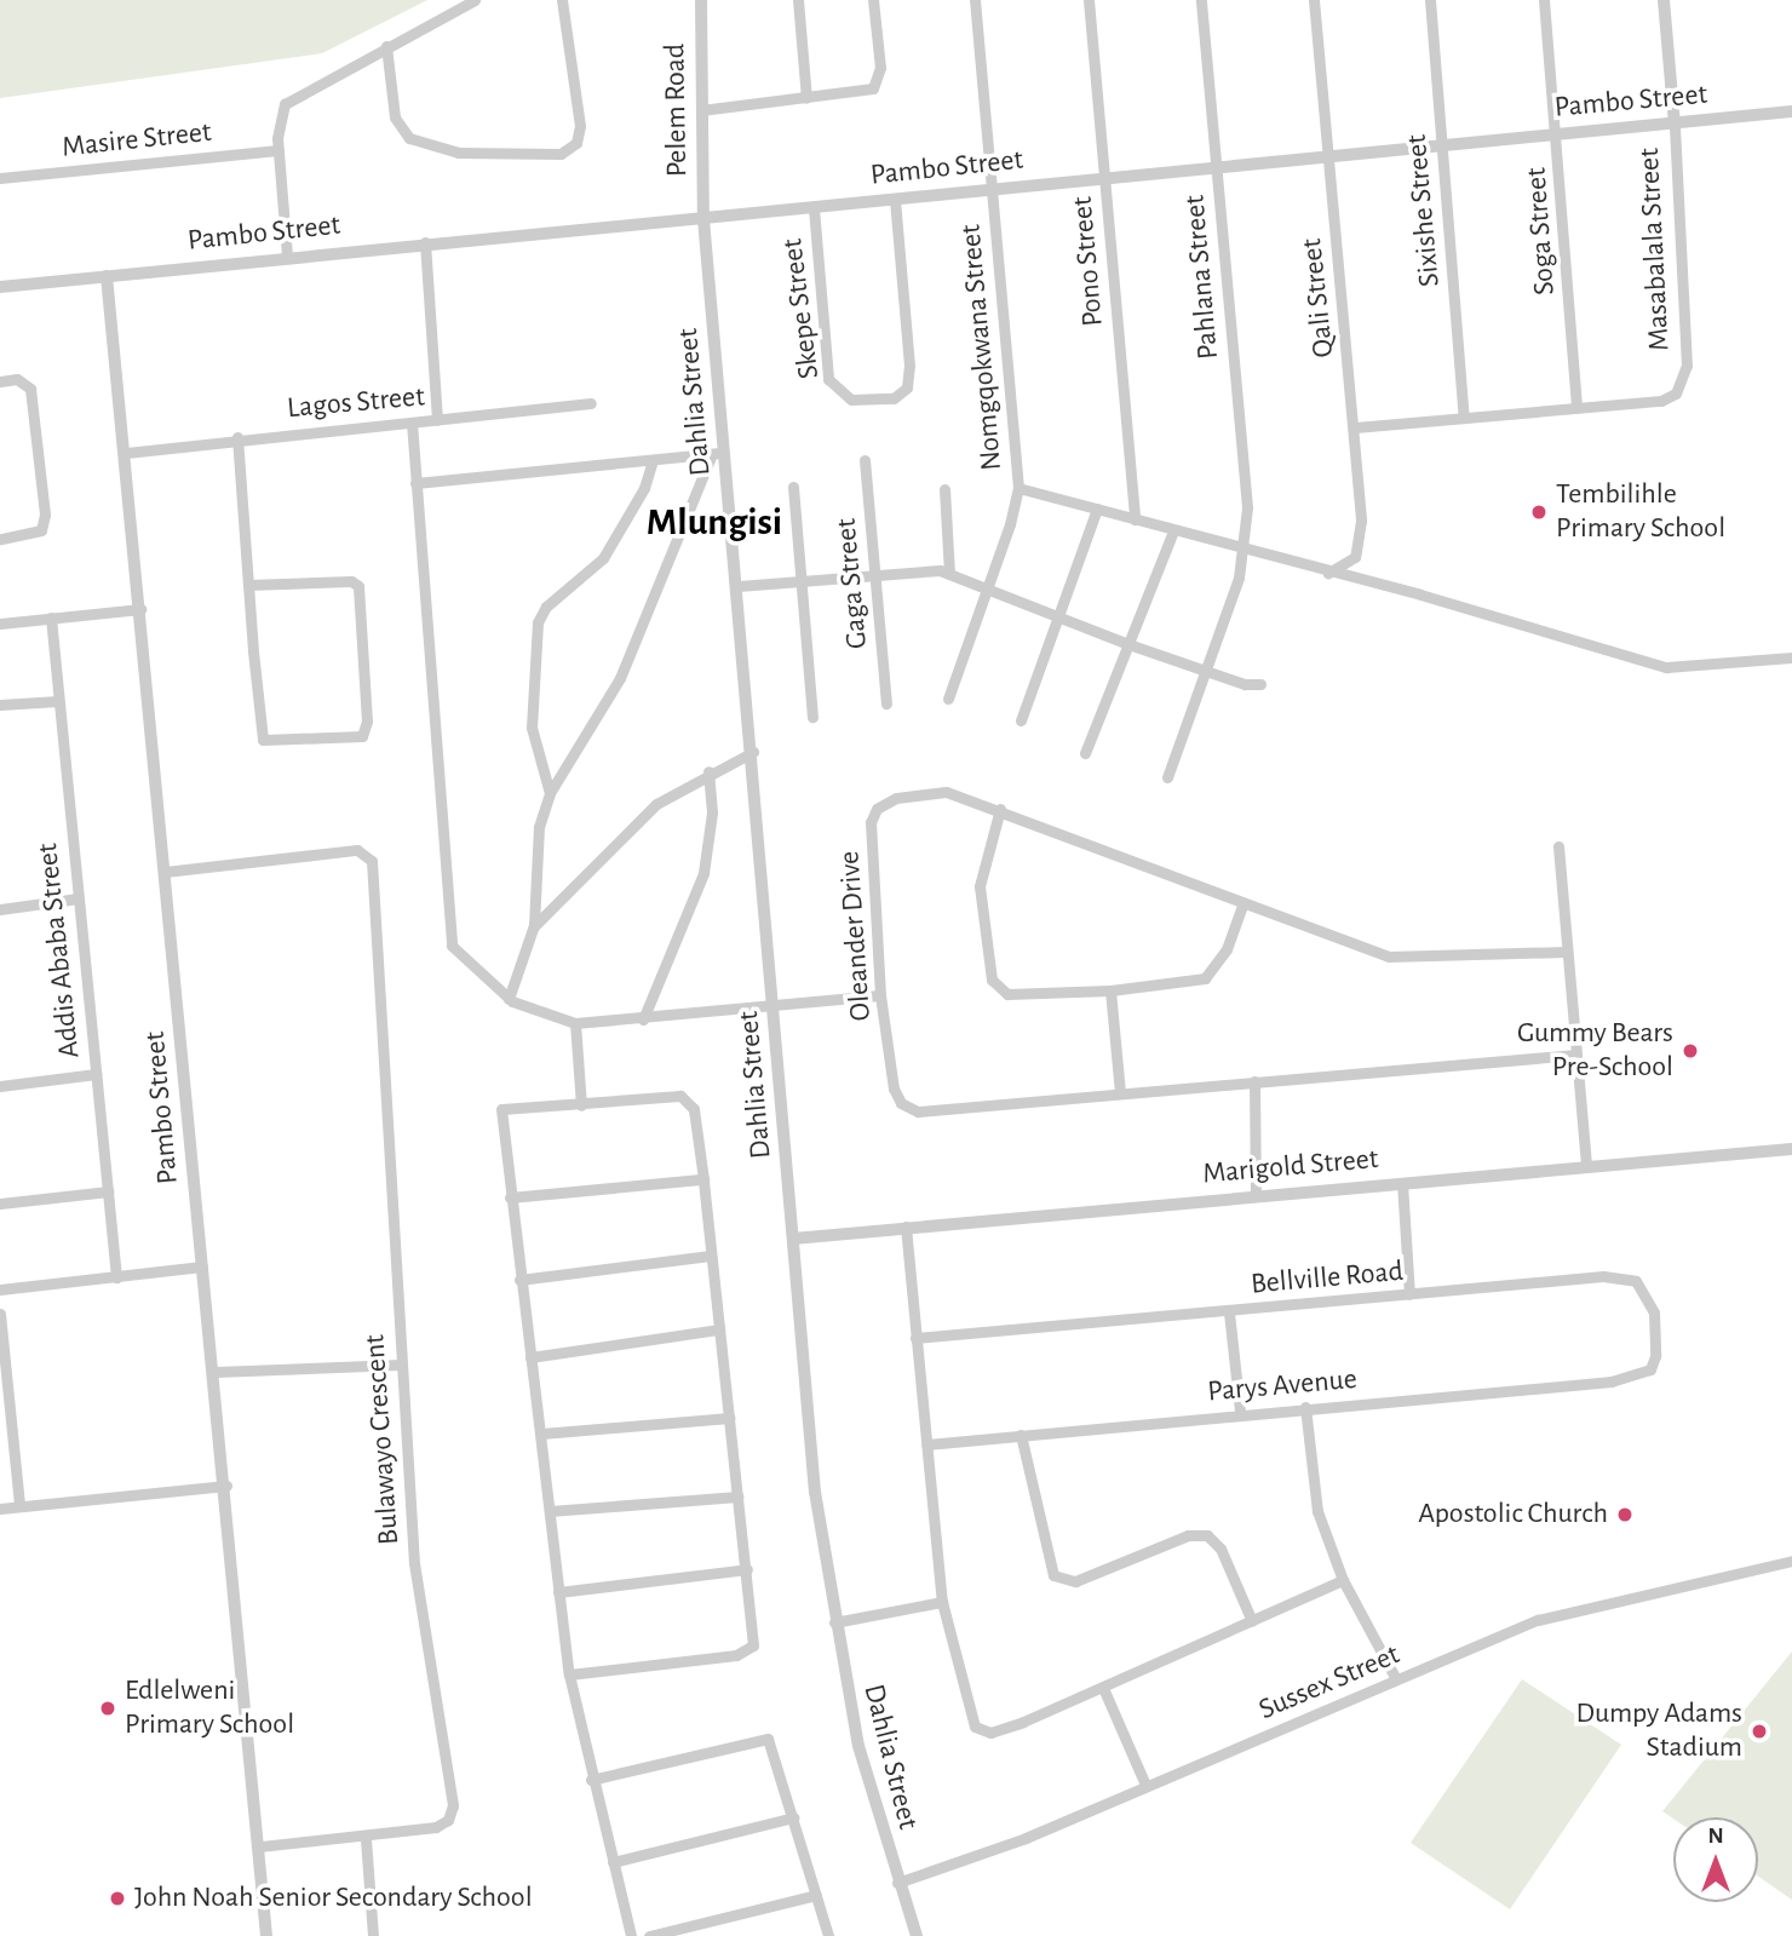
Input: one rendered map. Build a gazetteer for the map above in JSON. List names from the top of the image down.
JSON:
{
  "streets": {
    "street": [
      "Pambo Street",
      "Pelem Road",
      "Masire Street",
      "Sixishe Street",
      "Soga Street",
      "Masabalala Street",
      "Pono Street",
      "Pahlana Street",
      "Qali Street",
      "Skepe Street",
      "Nomgqokwana Street",
      "Dahlia Street",
      "Lagos Street",
      "Gaga Street",
      "Oleander Drive",
      "Addis Ababa Street",
      "Marigold Street",
      "Bellville Road",
      "Parys Avenue",
      "Bulawayo Crescent",
      "Sussex Street"
    ]
  },
  "crossings": [
    ["Pambo Street", "Pelem Road"],
    ["Pambo Street", "Sixishe Street"],
    ["Pambo Street", "Soga Street"],
    ["Pambo Street", "Masabalala Street"],
    ["Pambo Street", "Pono Street"],
    ["Pambo Street", "Pahlana Street"],
    ["Pambo Street", "Qali Street"],
    ["Pambo Street", "Skepe Street"],
    ["Pambo Street", "Nomgqokwana Street"],
    ["Pambo Street", "Dahlia Street"],
    ["Pambo Street", "Lagos Street"],
    ["Pambo Street", "Bulawayo Crescent"],
    ["Pelem Road", "Dahlia Street"],
    ["Soga Street", "Masabalala Street"],
    ["Dahlia Street", "Marigold Street"],
    ["Dahlia Street", "Sussex Street"],
    ["Bellville Road", "Parys Avenue"]
  ],
  "districts": ["Mlungisi"],
  "places": [
    "Tembilihle Primary School",
    "Gummy Bears Pre-School",
    "Apostolic Church",
    "Edlelweni Primary School",
    "Dumpy Adams Stadium",
    "John Noah Senior Secondary School"
  ],
  "north": "top"
}
